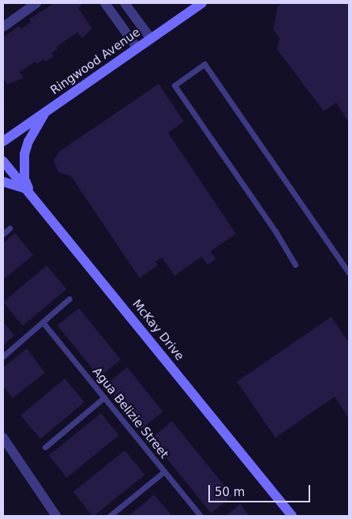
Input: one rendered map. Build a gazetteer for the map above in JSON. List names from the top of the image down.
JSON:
{
  "streets": {
    "street": ["Ringwood Avenue", "McKay Drive"],
    "lane": ["Agua Belizie Street"]
  },
  "scale_bar": "50 m"
}
